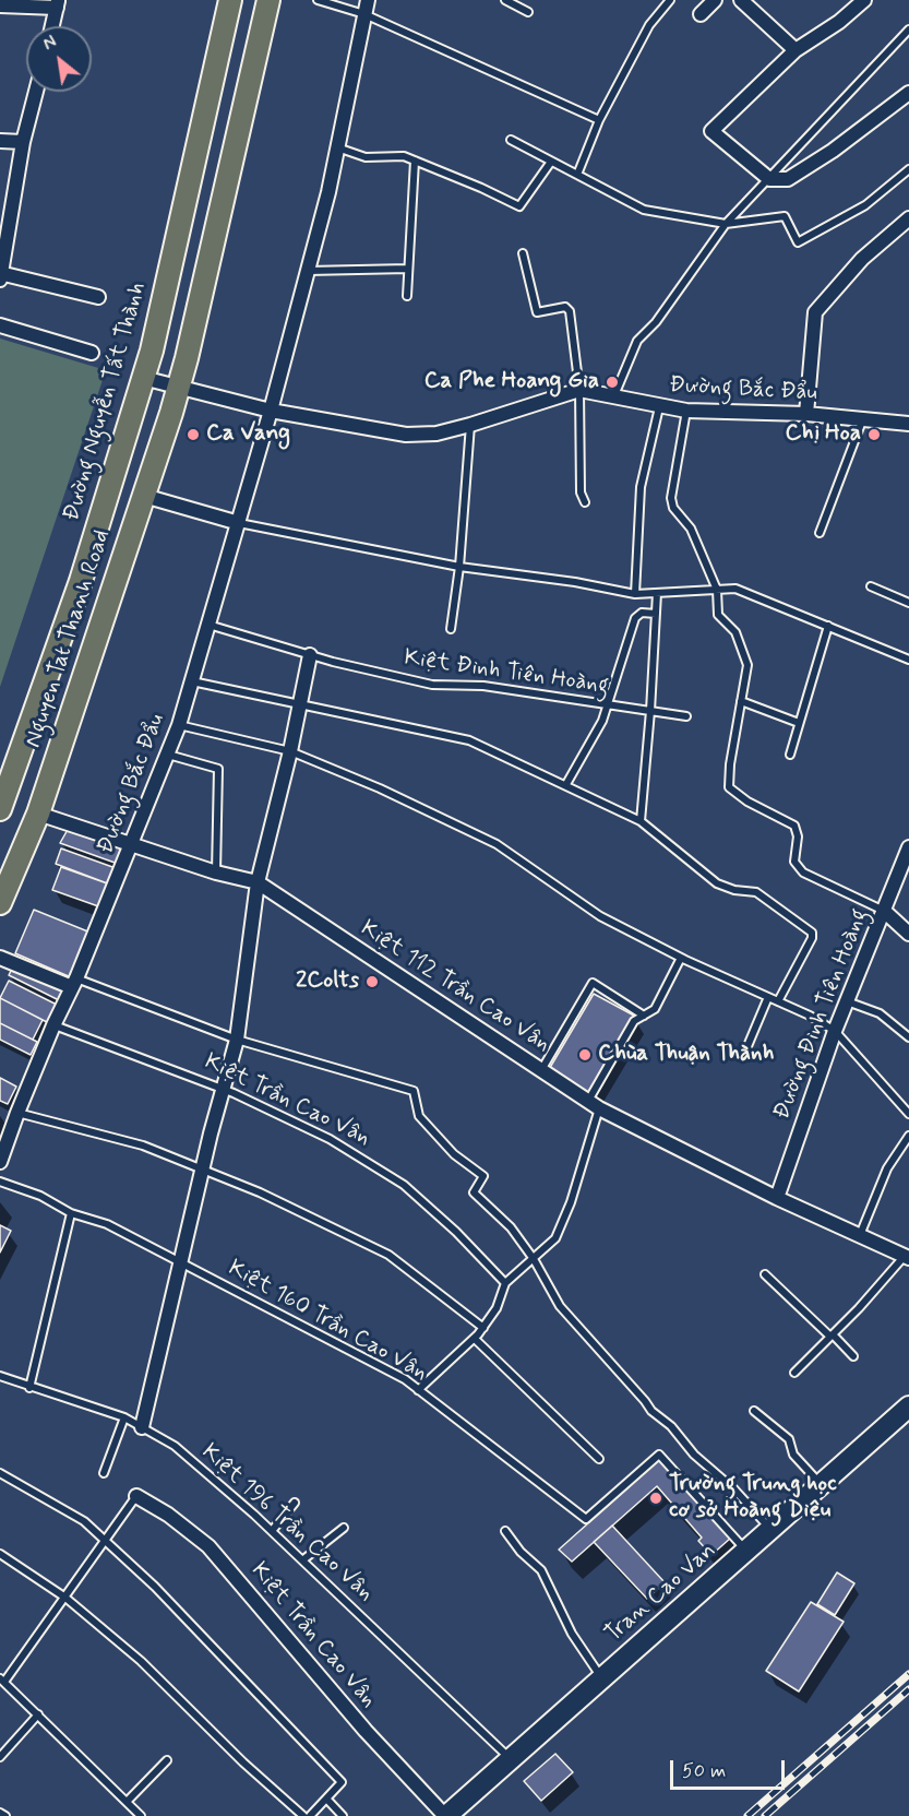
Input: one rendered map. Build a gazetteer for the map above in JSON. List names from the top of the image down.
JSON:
{
  "streets": {
    "main road": ["Đường Nguyễn Tất Thành", "Nguyen Tat Thanh Road", "Tran Cao Van"],
    "street": [
      "Đường Bắc Đẩu",
      "Kiệt 112 Trần Cao Vân",
      "Đường Đinh Tiên Hoàng",
      "Kiệt Trần Cao Vân"
    ],
    "lane": ["Kiệt Đinh Tiên Hoàng", "Kiệt 160 Trần Cao Vân", "Kiệt 196 Trần Cao Vân"]
  },
  "crossings": [
    ["Đường Bắc Đẩu", "Đường Nguyễn Tất Thành"],
    ["Đường Bắc Đẩu", "Nguyen Tat Thanh Road"],
    ["Đường Bắc Đẩu", "Kiệt Đinh Tiên Hoàng"],
    ["Đường Bắc Đẩu", "Kiệt 112 Trần Cao Vân"],
    ["Đường Bắc Đẩu", "Kiệt Trần Cao Vân"],
    ["Nguyen Tat Thanh Road", "Kiệt 112 Trần Cao Vân"],
    ["Kiệt 112 Trần Cao Vân", "Đường Đinh Tiên Hoàng"],
    ["Kiệt Trần Cao Vân", "Tran Cao Van"],
    ["Kiệt 160 Trần Cao Vân", "Tran Cao Van"],
    ["Kiệt 196 Trần Cao Vân", "Tran Cao Van"]
  ],
  "places": [
    "Ca Phe Hoang Gia",
    "Ca Vang",
    "Chị Hoa",
    "2Colts",
    "Chùa Thuận Thành",
    "Trường Trung học cơ sở Hoàng Diệu"
  ],
  "scale_bar": "50 m",
  "north": "top left"
}
